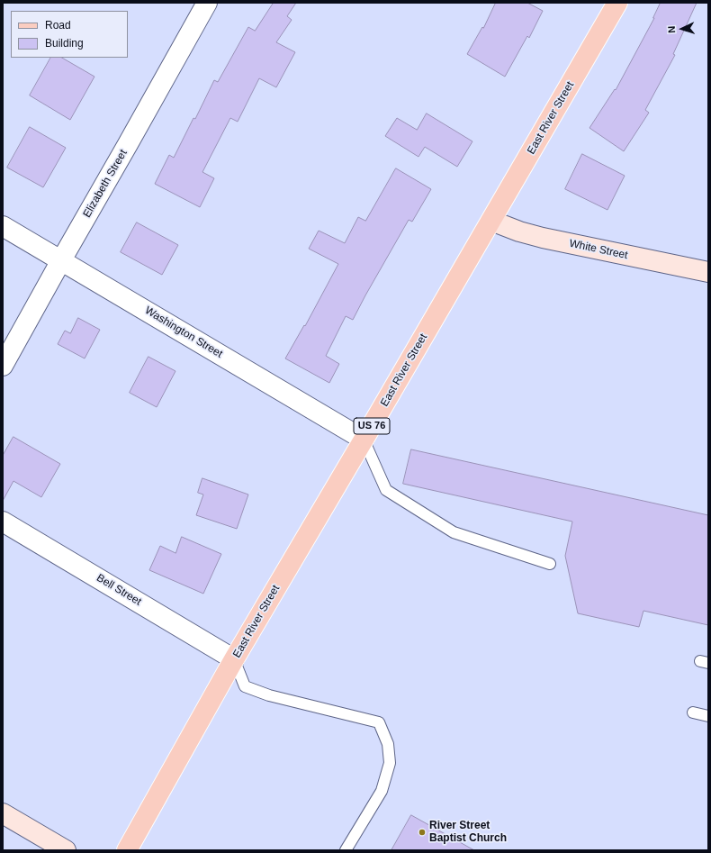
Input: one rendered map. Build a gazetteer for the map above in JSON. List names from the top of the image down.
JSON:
{
  "streets": {
    "main road": ["East River Street", "US 76"],
    "street": [
      "Elizabeth Street",
      "White Street",
      "Washington Street",
      "Bell Street"
    ]
  },
  "crossings": [
    ["East River Street", "White Street"],
    ["East River Street", "Washington Street"],
    ["East River Street", "Bell Street"],
    ["Elizabeth Street", "Washington Street"]
  ],
  "places": ["River Street Baptist Church"],
  "legend": ["Road", "Building"],
  "north": "left"
}
